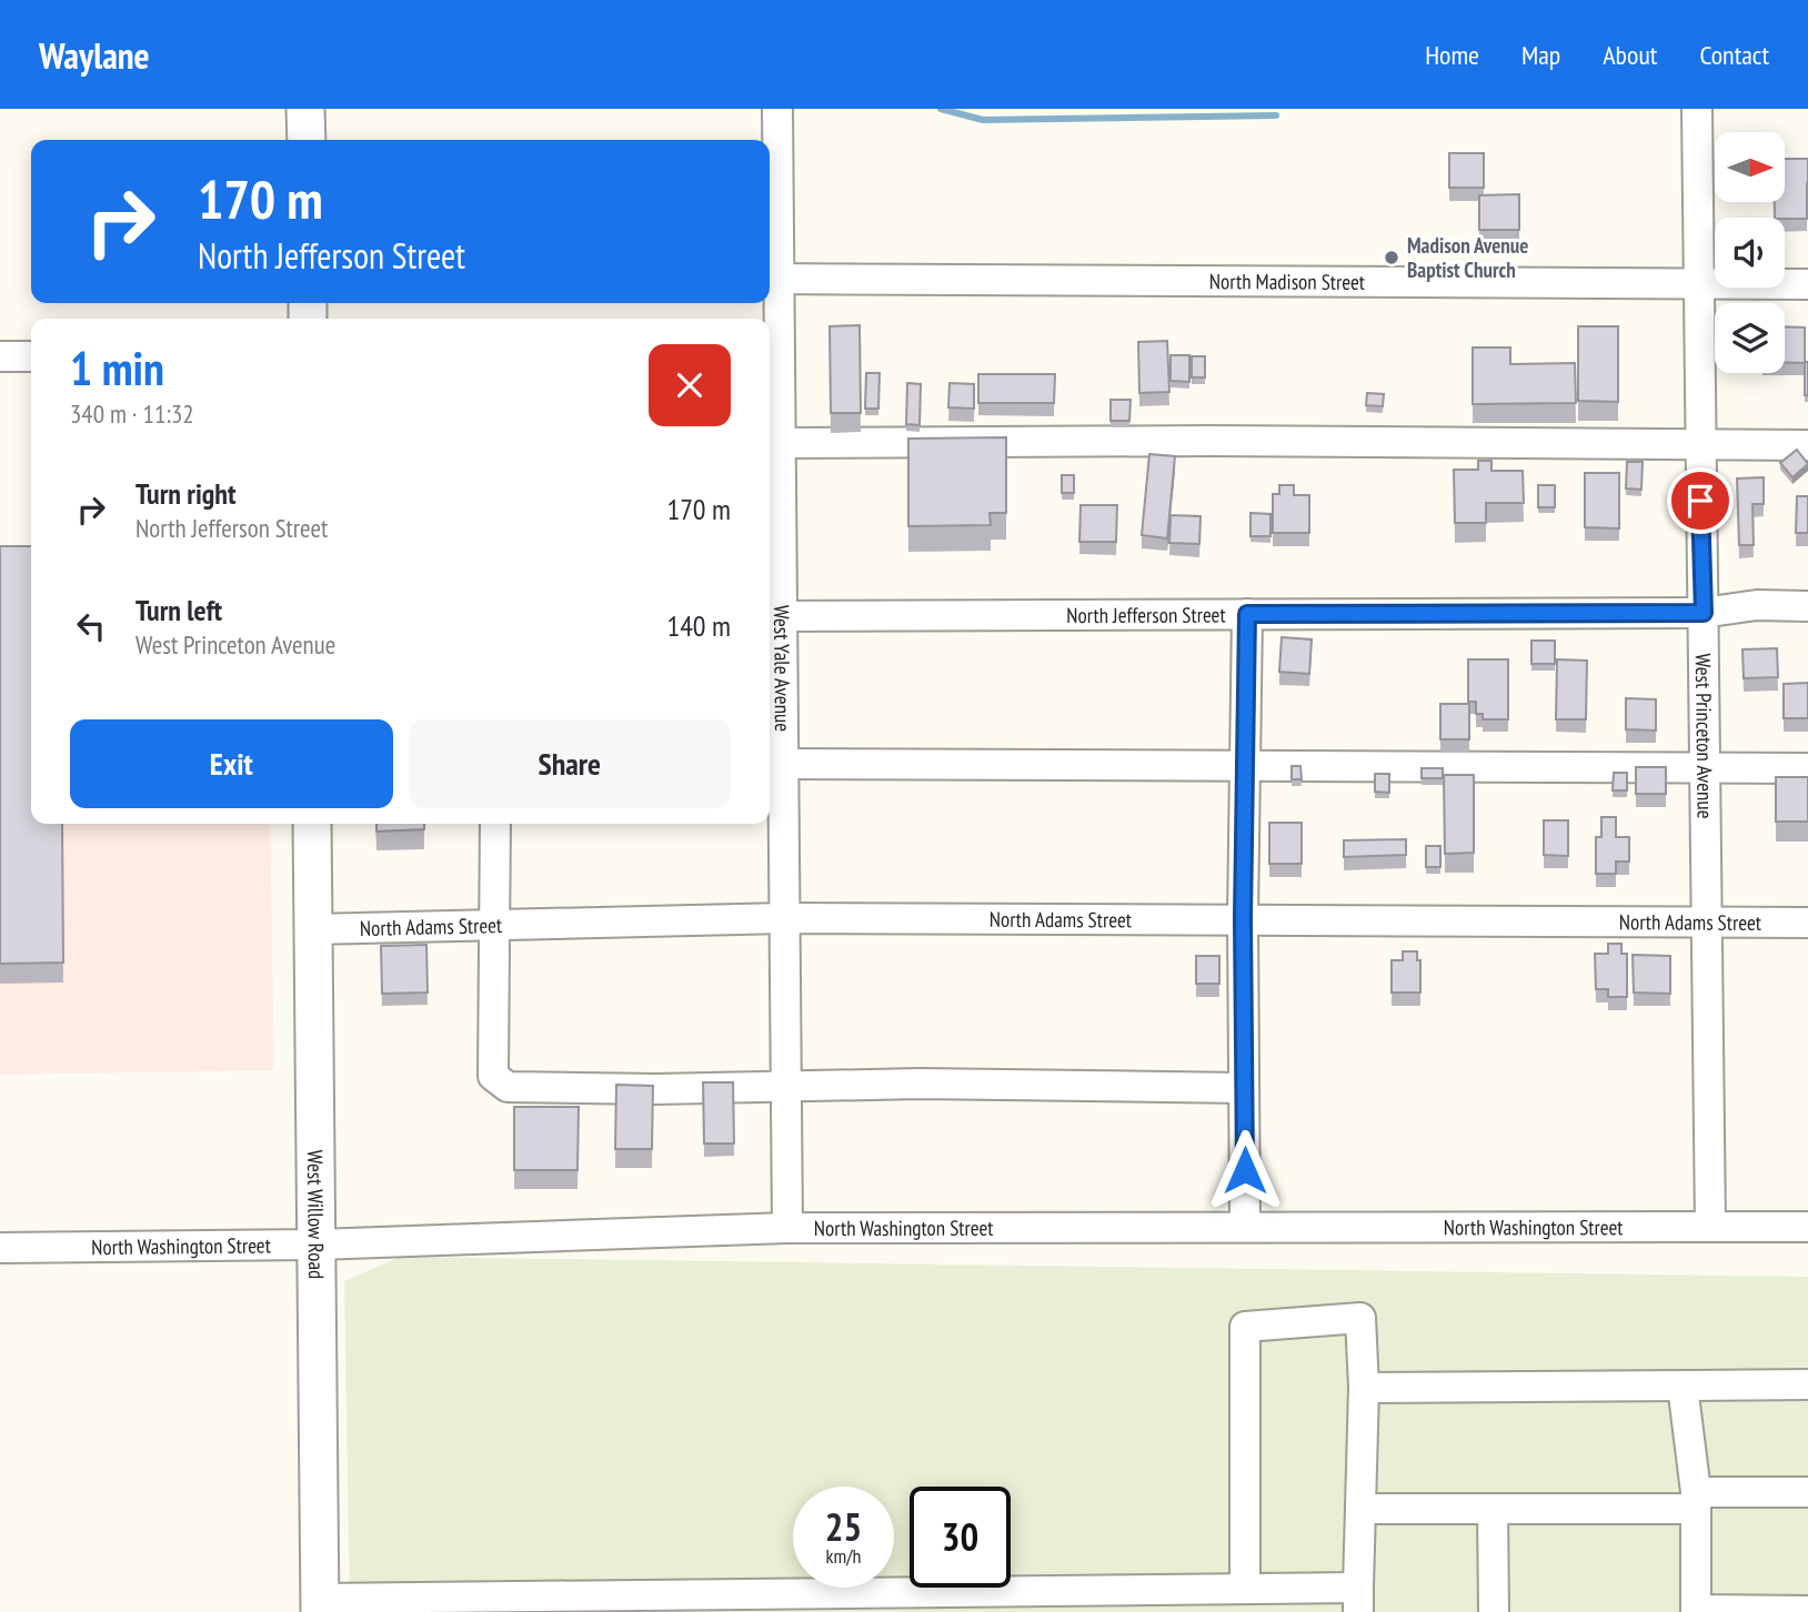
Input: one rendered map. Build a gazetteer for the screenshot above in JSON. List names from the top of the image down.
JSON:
{
  "streets": {
    "main road": ["West Willow Road"],
    "street": [
      "North Madison Street",
      "North Jefferson Street",
      "West Yale Avenue",
      "West Princeton Avenue",
      "North Adams Street",
      "North Washington Street"
    ]
  },
  "crossings": [
    ["North Madison Street", "West Yale Avenue"],
    ["North Madison Street", "West Princeton Avenue"],
    ["North Jefferson Street", "West Yale Avenue"],
    ["North Jefferson Street", "West Princeton Avenue"],
    ["West Yale Avenue", "North Adams Street"],
    ["West Yale Avenue", "North Washington Street"],
    ["West Princeton Avenue", "North Adams Street"],
    ["West Princeton Avenue", "North Washington Street"],
    ["North Adams Street", "West Willow Road"],
    ["West Willow Road", "North Washington Street"]
  ],
  "places": ["Madison Avenue Baptist Church"],
  "north": "right",
  "page": {
    "header": "Waylane",
    "nav": [
      "Home",
      "Map",
      "About",
      "Contact"
    ],
    "turn": ["170 m", "North Jefferson Street"],
    "heading": ["1 min", "340 m · 11:32"],
    "list": [
      {
        "name": "Turn right",
        "note": "North Jefferson Street",
        "value": "170 m"
      },
      {
        "name": "Turn left",
        "note": "West Princeton Avenue",
        "value": "140 m"
      }
    ],
    "buttons": ["Exit", "Share"],
    "speed": "25 km/h",
    "limit": "30"
  }
}
